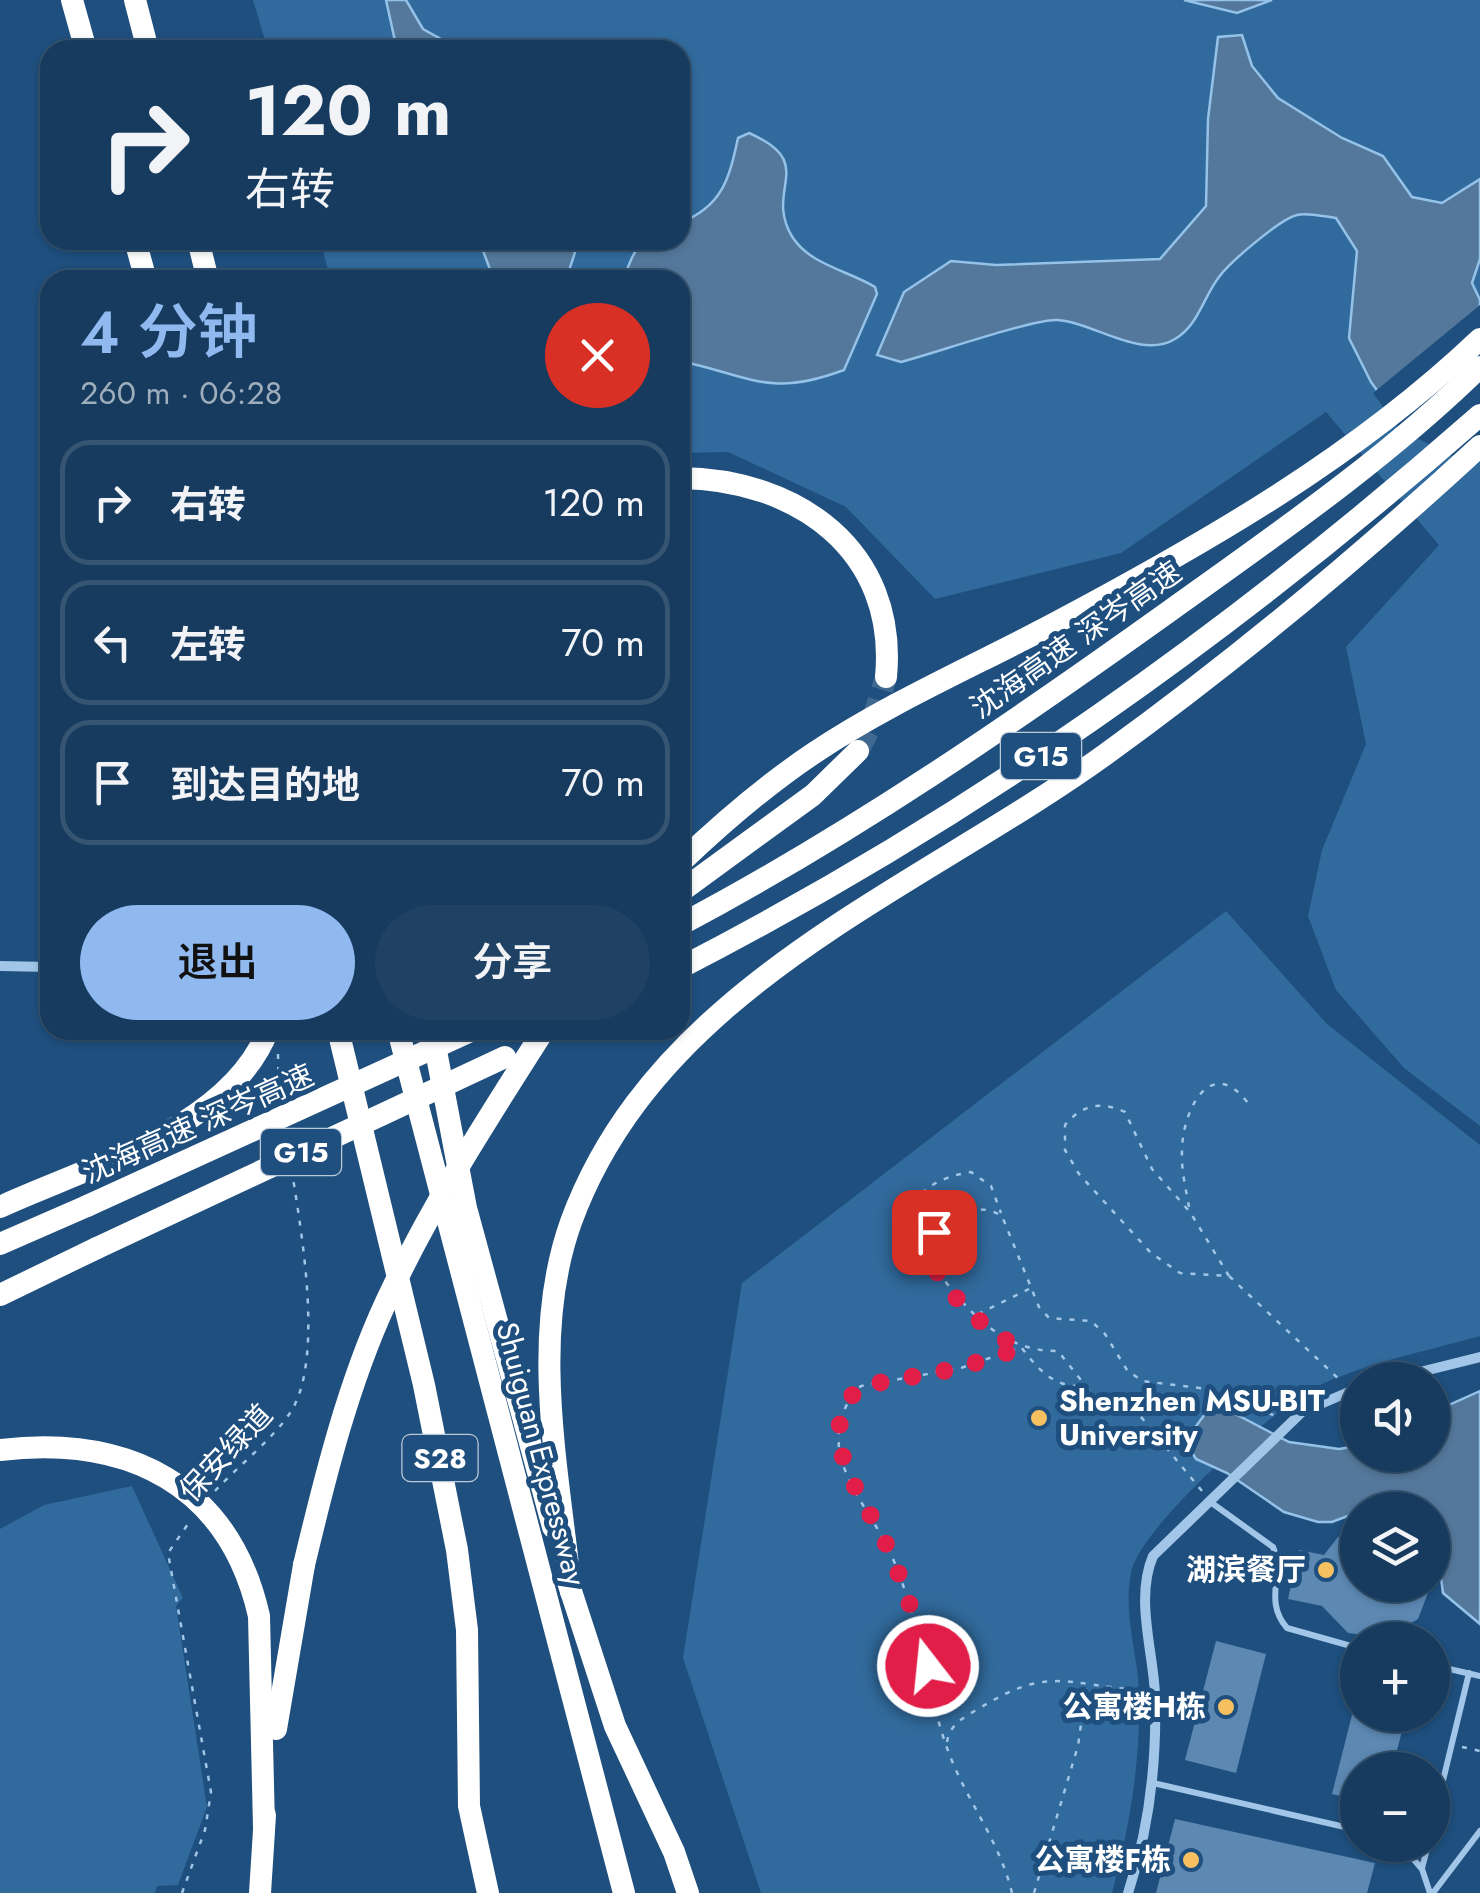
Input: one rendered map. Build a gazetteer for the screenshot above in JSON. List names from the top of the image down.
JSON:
{
  "streets": {
    "highway": [
      "沈海高速 深岑高速",
      "G15",
      "Shuiguan Expressway",
      "S28"
    ],
    "path": ["保安绿道"]
  },
  "places": [
    "Shenzhen MSU-BIT University",
    "湖滨餐厅",
    "公寓楼H栋",
    "公寓楼F栋"
  ],
  "page": {
    "turn": ["120 m", "右转"],
    "heading": ["4 分钟", "260 m · 06:28"],
    "list": [
      {
        "name": "右转",
        "value": "120 m"
      },
      {
        "name": "左转",
        "value": "70 m"
      },
      {
        "name": "到达目的地",
        "value": "70 m"
      }
    ],
    "buttons": ["退出", "分享"],
    "map_buttons": ["+", "−"]
  }
}
